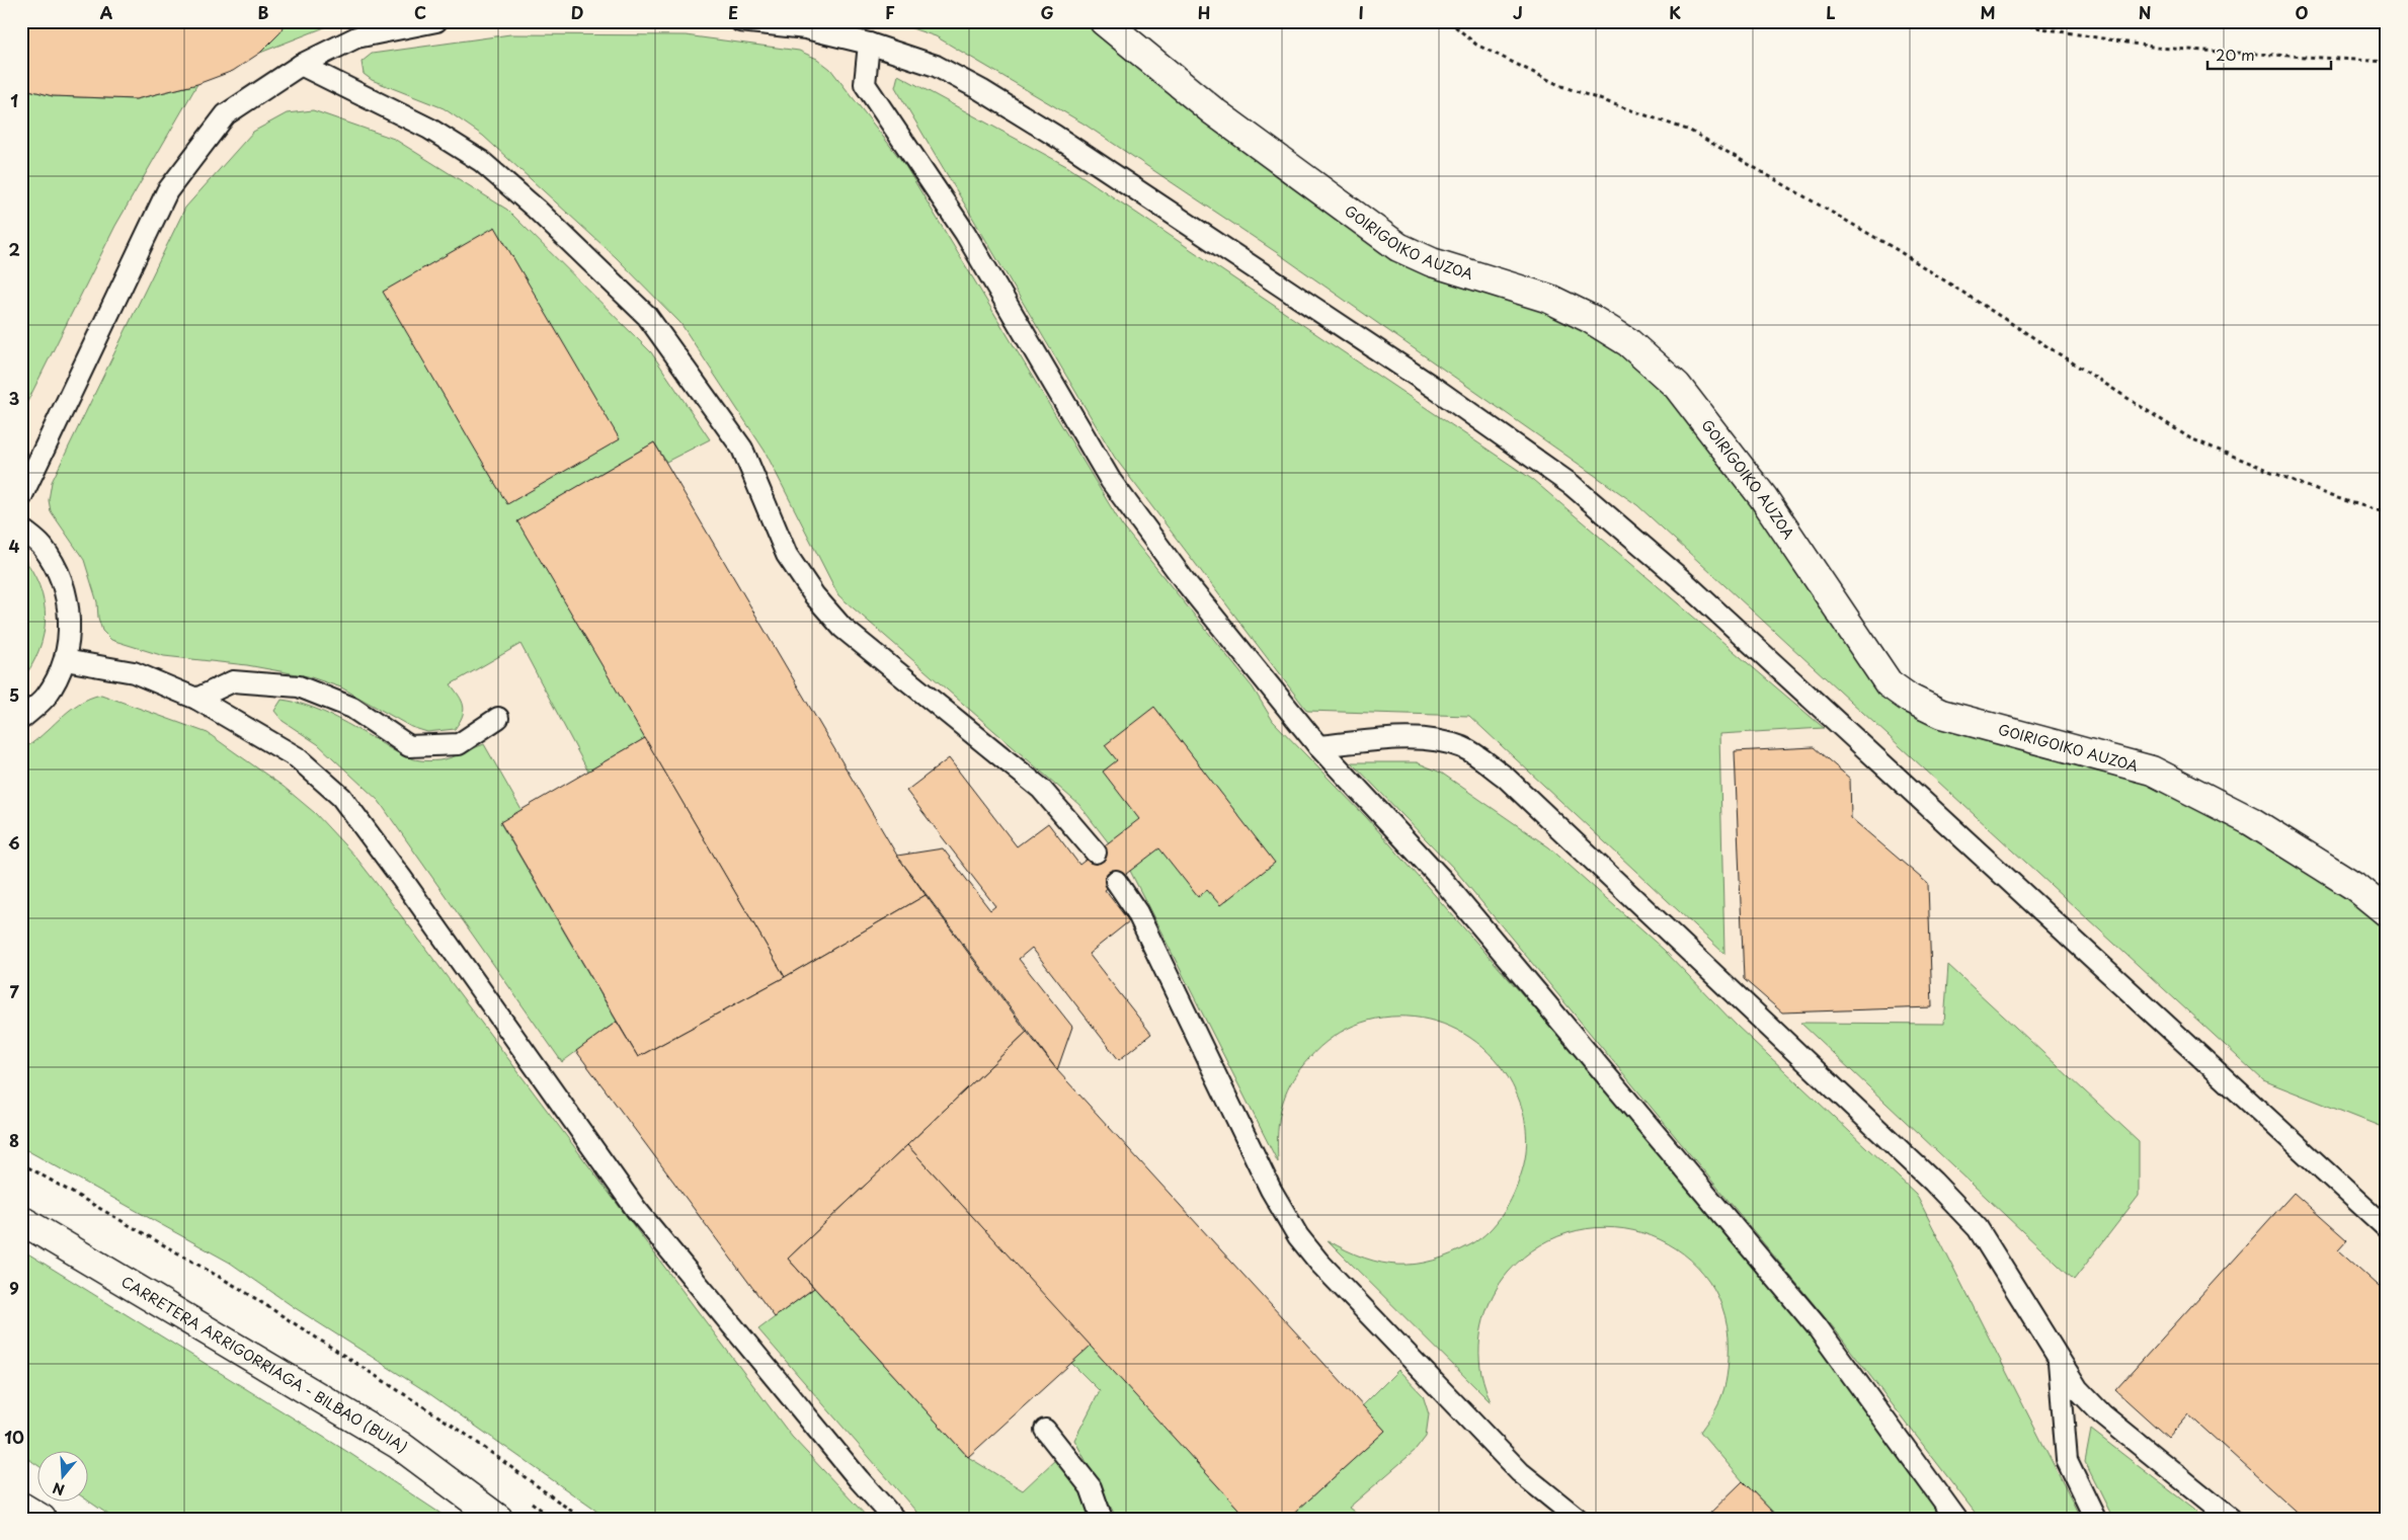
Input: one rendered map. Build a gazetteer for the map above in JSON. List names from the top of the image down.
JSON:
{
  "streets": {
    "main road": ["GOIRIGOIKO AUZOA", "CARRETERA ARRIGORRIAGA - BILBAO (BUIA)"]
  },
  "scale_bar": "20 m",
  "north": "bottom",
  "grid": {
    "columns": [
      "A",
      "B",
      "C",
      "D",
      "E",
      "F",
      "G",
      "H",
      "I",
      "J",
      "K",
      "L",
      "M",
      "N",
      "O"
    ],
    "rows": [
      "1",
      "2",
      "3",
      "4",
      "5",
      "6",
      "7",
      "8",
      "9",
      "10"
    ]
  }
}
